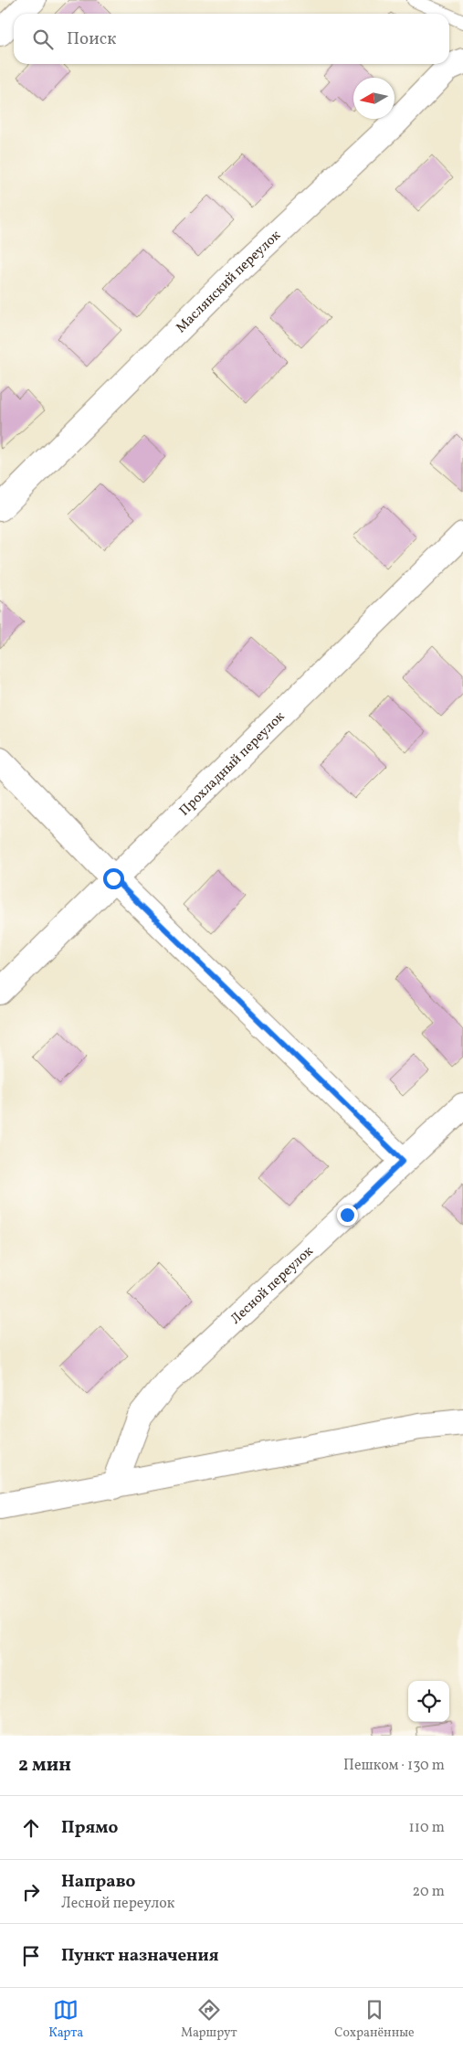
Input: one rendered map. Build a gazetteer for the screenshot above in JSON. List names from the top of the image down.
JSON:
{
  "streets": {
    "street": ["Маслянский переулок", "Прохладный переулок", "Лесной переулок"]
  },
  "north": "left",
  "page": {
    "search": "Поиск",
    "heading": ["2 мин", "Пешком · 130 m"],
    "list": [
      ["Прямо", "110 m"],
      ["Направо", "Лесной переулок", "20 m"],
      "Пункт назначения"
    ],
    "nav": ["Карта", "Маршрут", "Сохранённые"]
  }
}
